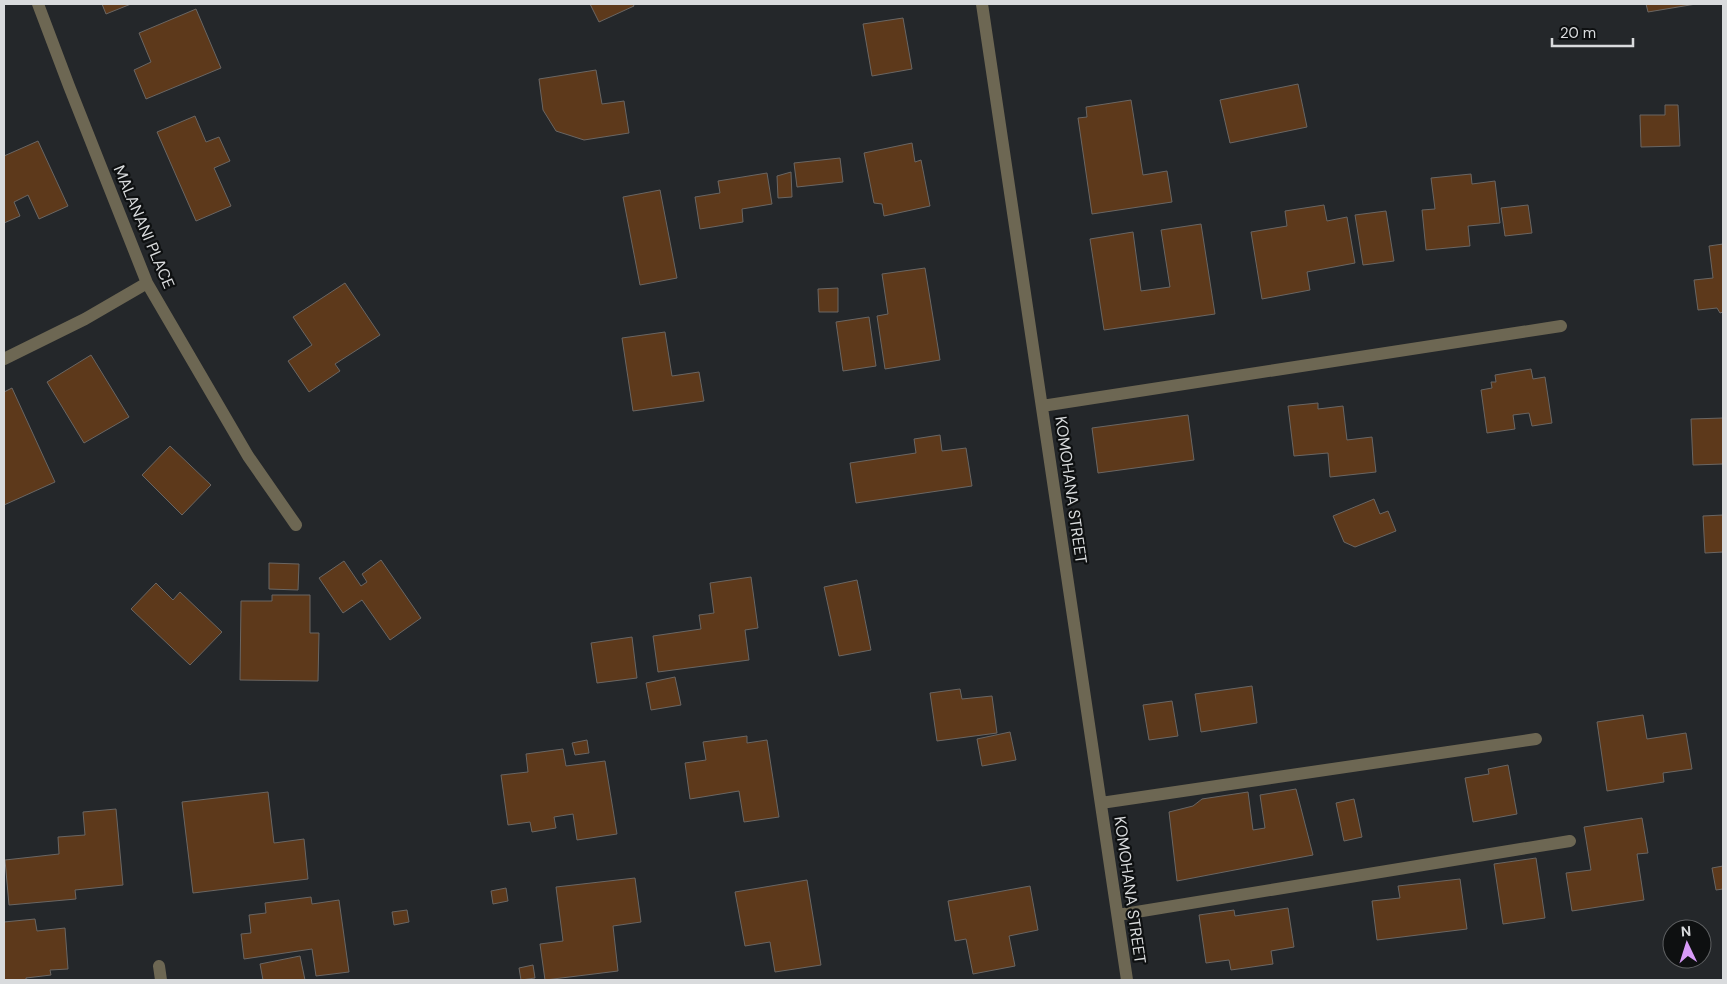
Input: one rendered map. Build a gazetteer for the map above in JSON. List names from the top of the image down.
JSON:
{
  "streets": {
    "street": ["MALANANI PLACE", "KOMOHANA STREET"]
  },
  "scale_bar": "20 m",
  "north": "top"
}
